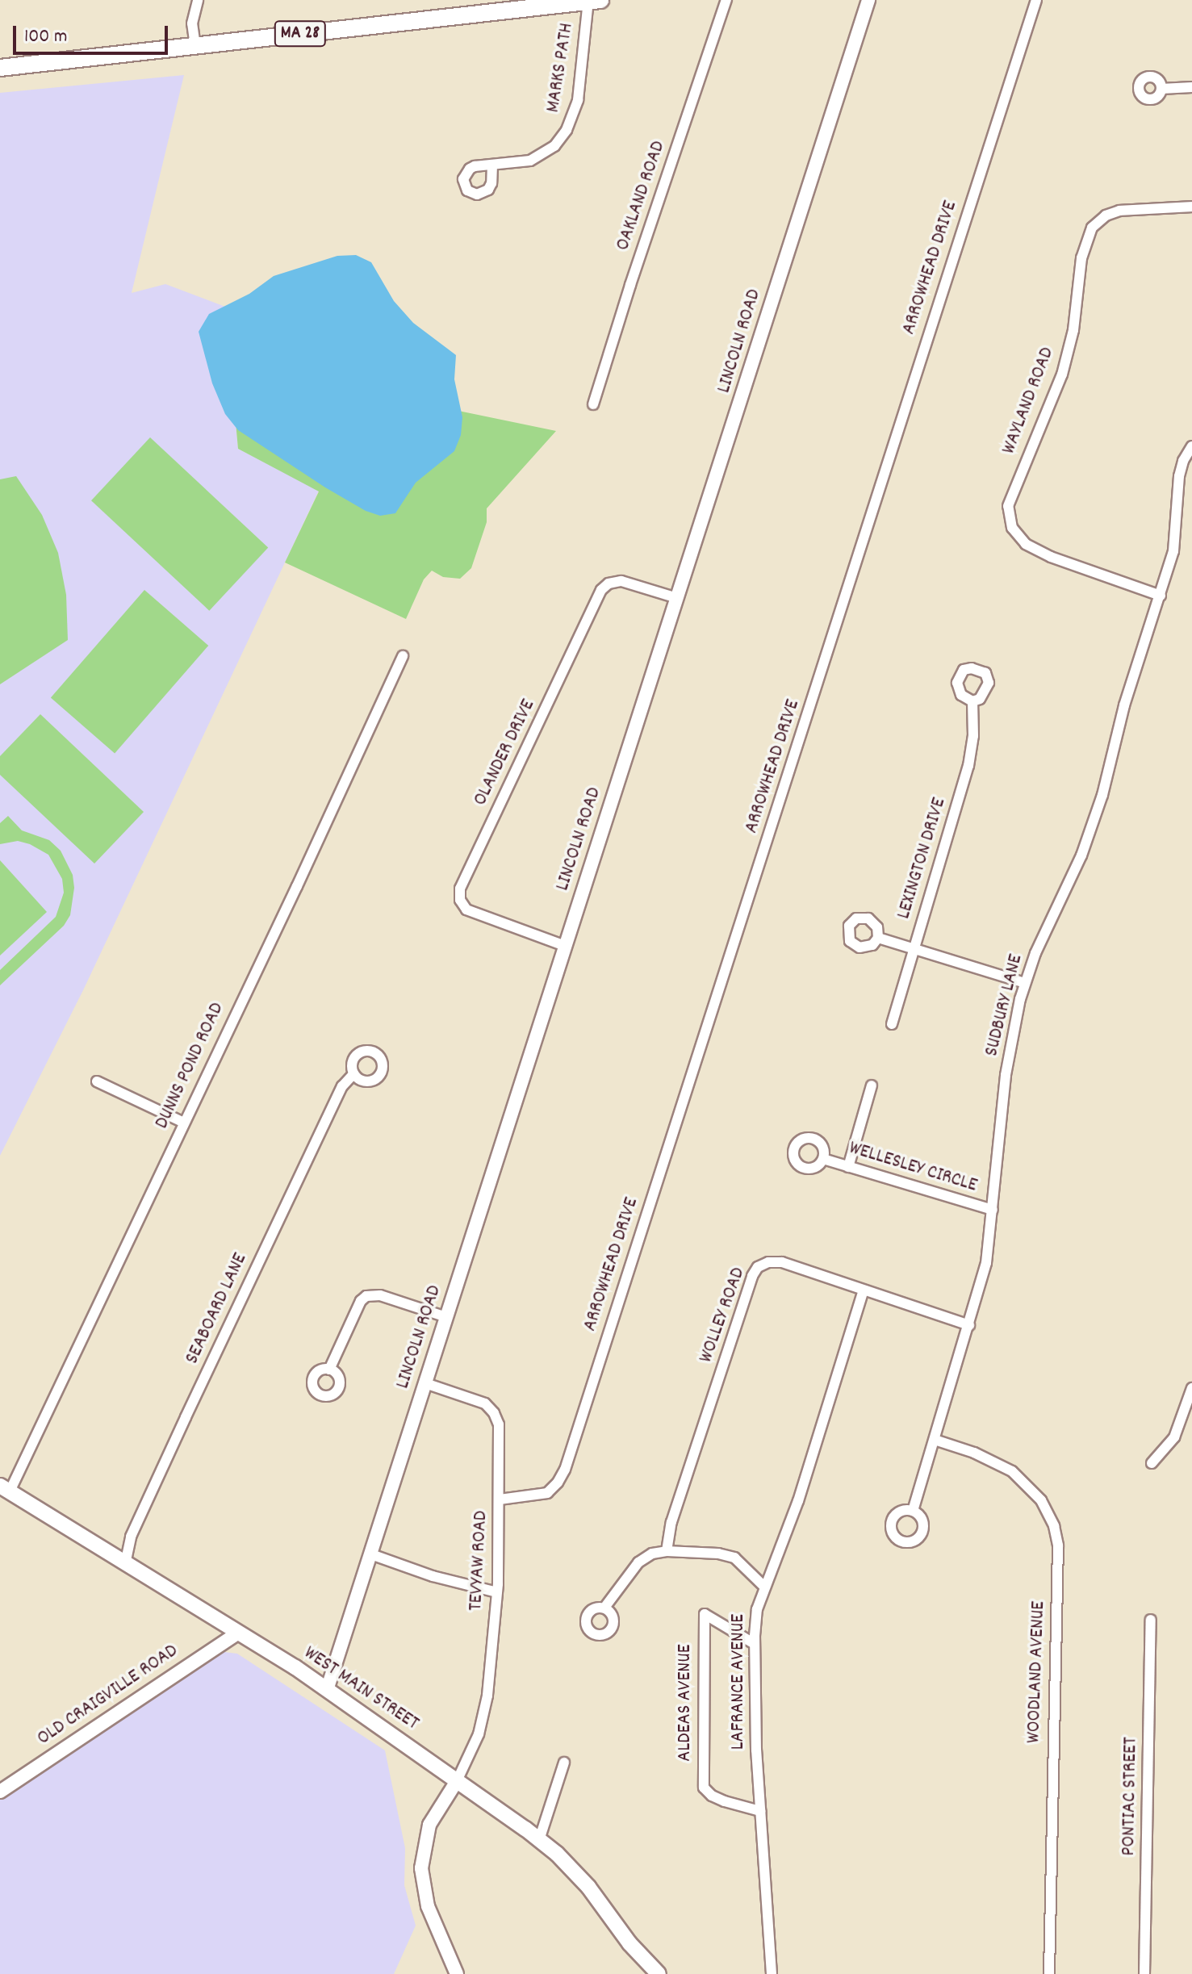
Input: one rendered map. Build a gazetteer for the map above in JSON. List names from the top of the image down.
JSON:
{
  "streets": {
    "main road": ["MA 28", "WEST MAIN STREET"],
    "street": [
      "MARKS PATH",
      "OAKLAND ROAD",
      "ARROWHEAD DRIVE",
      "LINCOLN ROAD",
      "WAYLAND ROAD",
      "OLANDER DRIVE",
      "LEXINGTON DRIVE",
      "SUDBURY LANE",
      "DUNNS POND ROAD",
      "WELLESLEY CIRCLE",
      "SEABOARD LANE",
      "WOLLEY ROAD",
      "TEVYAW ROAD",
      "WOODLAND AVENUE",
      "LAFRANCE AVENUE",
      "OLD CRAIGVILLE ROAD",
      "ALDEAS AVENUE",
      "PONTIAC STREET"
    ]
  },
  "crossings": [
    ["MA 28", "MARKS PATH"],
    ["ARROWHEAD DRIVE", "TEVYAW ROAD"],
    ["LINCOLN ROAD", "OLANDER DRIVE"],
    ["LINCOLN ROAD", "TEVYAW ROAD"],
    ["LINCOLN ROAD", "WEST MAIN STREET"],
    ["WAYLAND ROAD", "SUDBURY LANE"],
    ["SUDBURY LANE", "WELLESLEY CIRCLE"],
    ["SUDBURY LANE", "WOLLEY ROAD"],
    ["SUDBURY LANE", "WOODLAND AVENUE"],
    ["DUNNS POND ROAD", "WEST MAIN STREET"],
    ["SEABOARD LANE", "WEST MAIN STREET"],
    ["WOLLEY ROAD", "LAFRANCE AVENUE"],
    ["TEVYAW ROAD", "WEST MAIN STREET"],
    ["LAFRANCE AVENUE", "ALDEAS AVENUE"],
    ["WEST MAIN STREET", "OLD CRAIGVILLE ROAD"]
  ],
  "scale_bar": "100 m"
}
